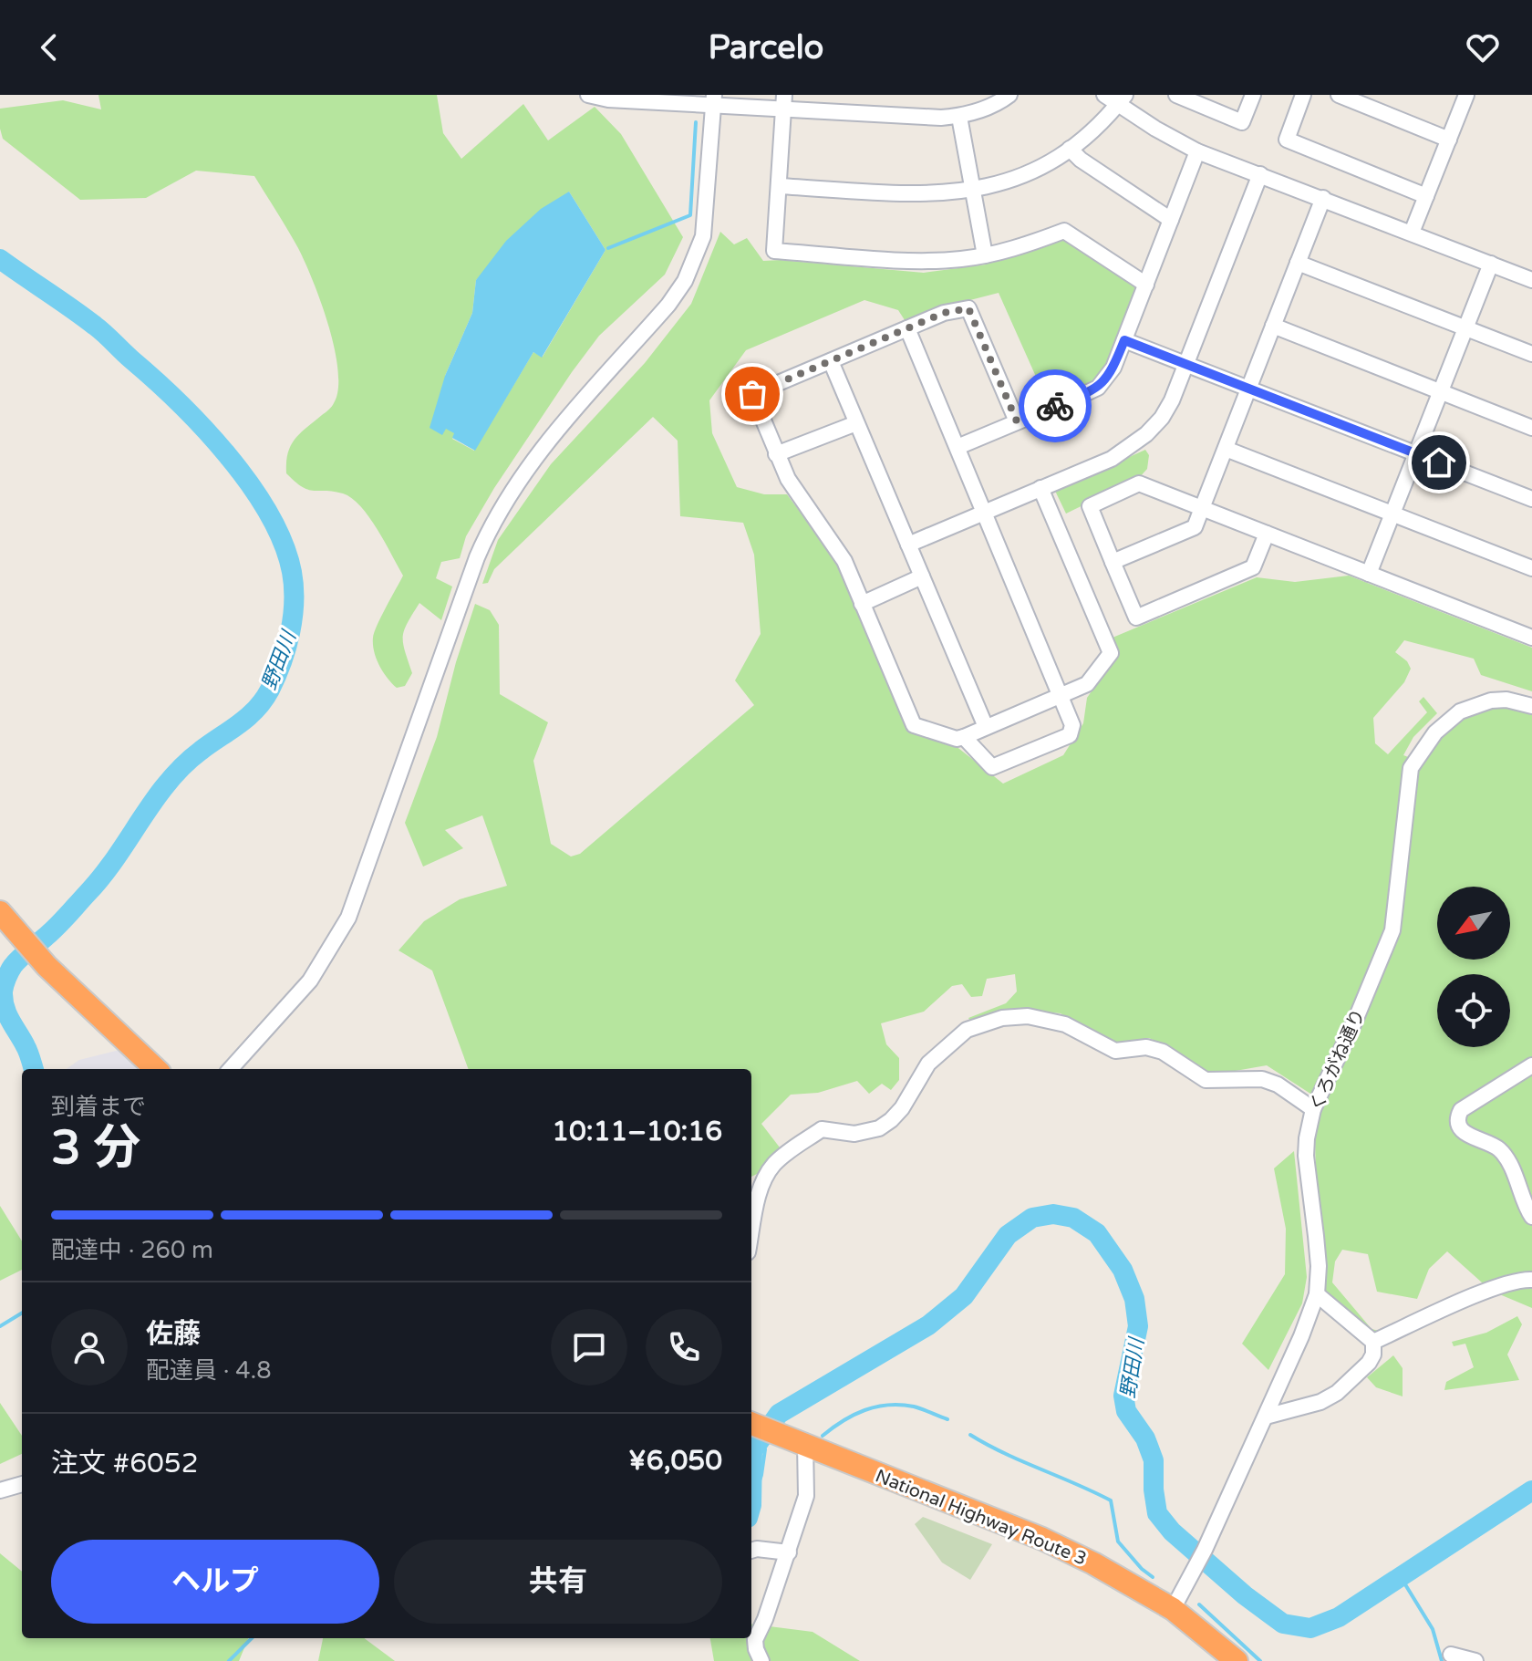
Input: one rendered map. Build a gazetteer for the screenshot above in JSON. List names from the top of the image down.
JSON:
{
  "streets": {
    "highway": ["National Highway Route 3"],
    "street": ["くろがね通り"]
  },
  "crossings": [
    ["くろがね通り", "National Highway Route 3"]
  ],
  "water": ["野田川"],
  "north": "bottom left",
  "page": {
    "header": "Parcelo",
    "heading": ["3 分", "到着まで", "10:11–10:16"],
    "panel": [
      "佐藤",
      "配達員 · 4.8",
      "注文 #6052",
      "¥6,050"
    ],
    "bar": "配達中 · 260 m",
    "buttons": ["ヘルプ", "共有"]
  }
}
